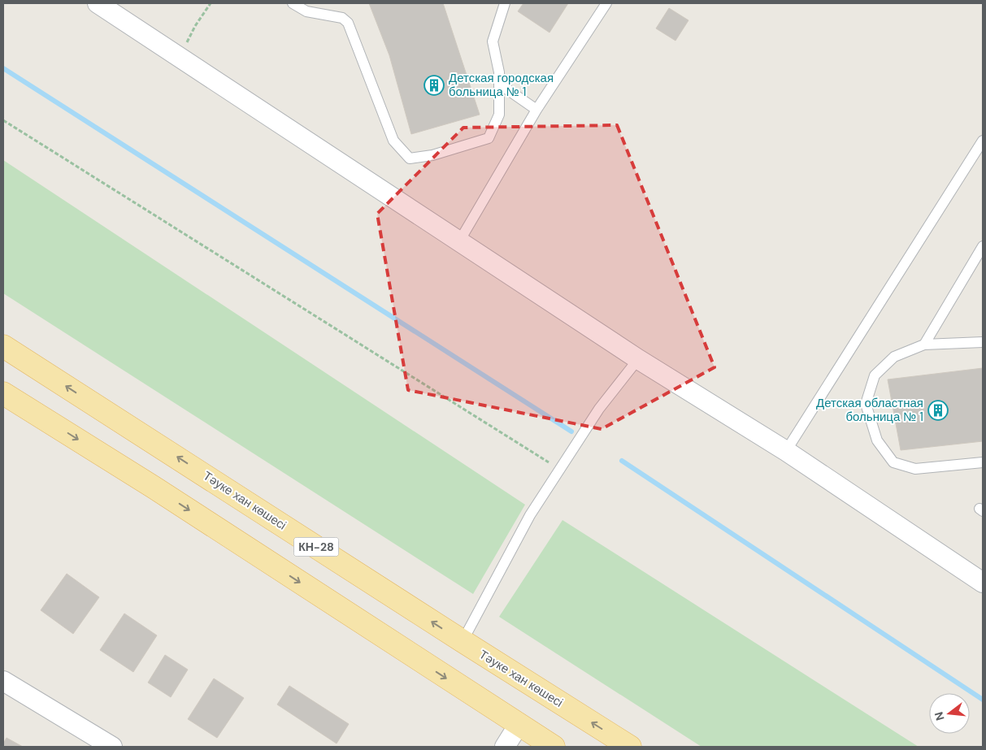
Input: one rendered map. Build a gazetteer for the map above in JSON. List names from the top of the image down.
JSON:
{
  "streets": {
    "main road": ["Тәуке хан көшесі", "КН-28"]
  },
  "places": {
    "building": ["Детская городская больница № 1", "Детская областная больница № 1"]
  },
  "north": "left"
}
